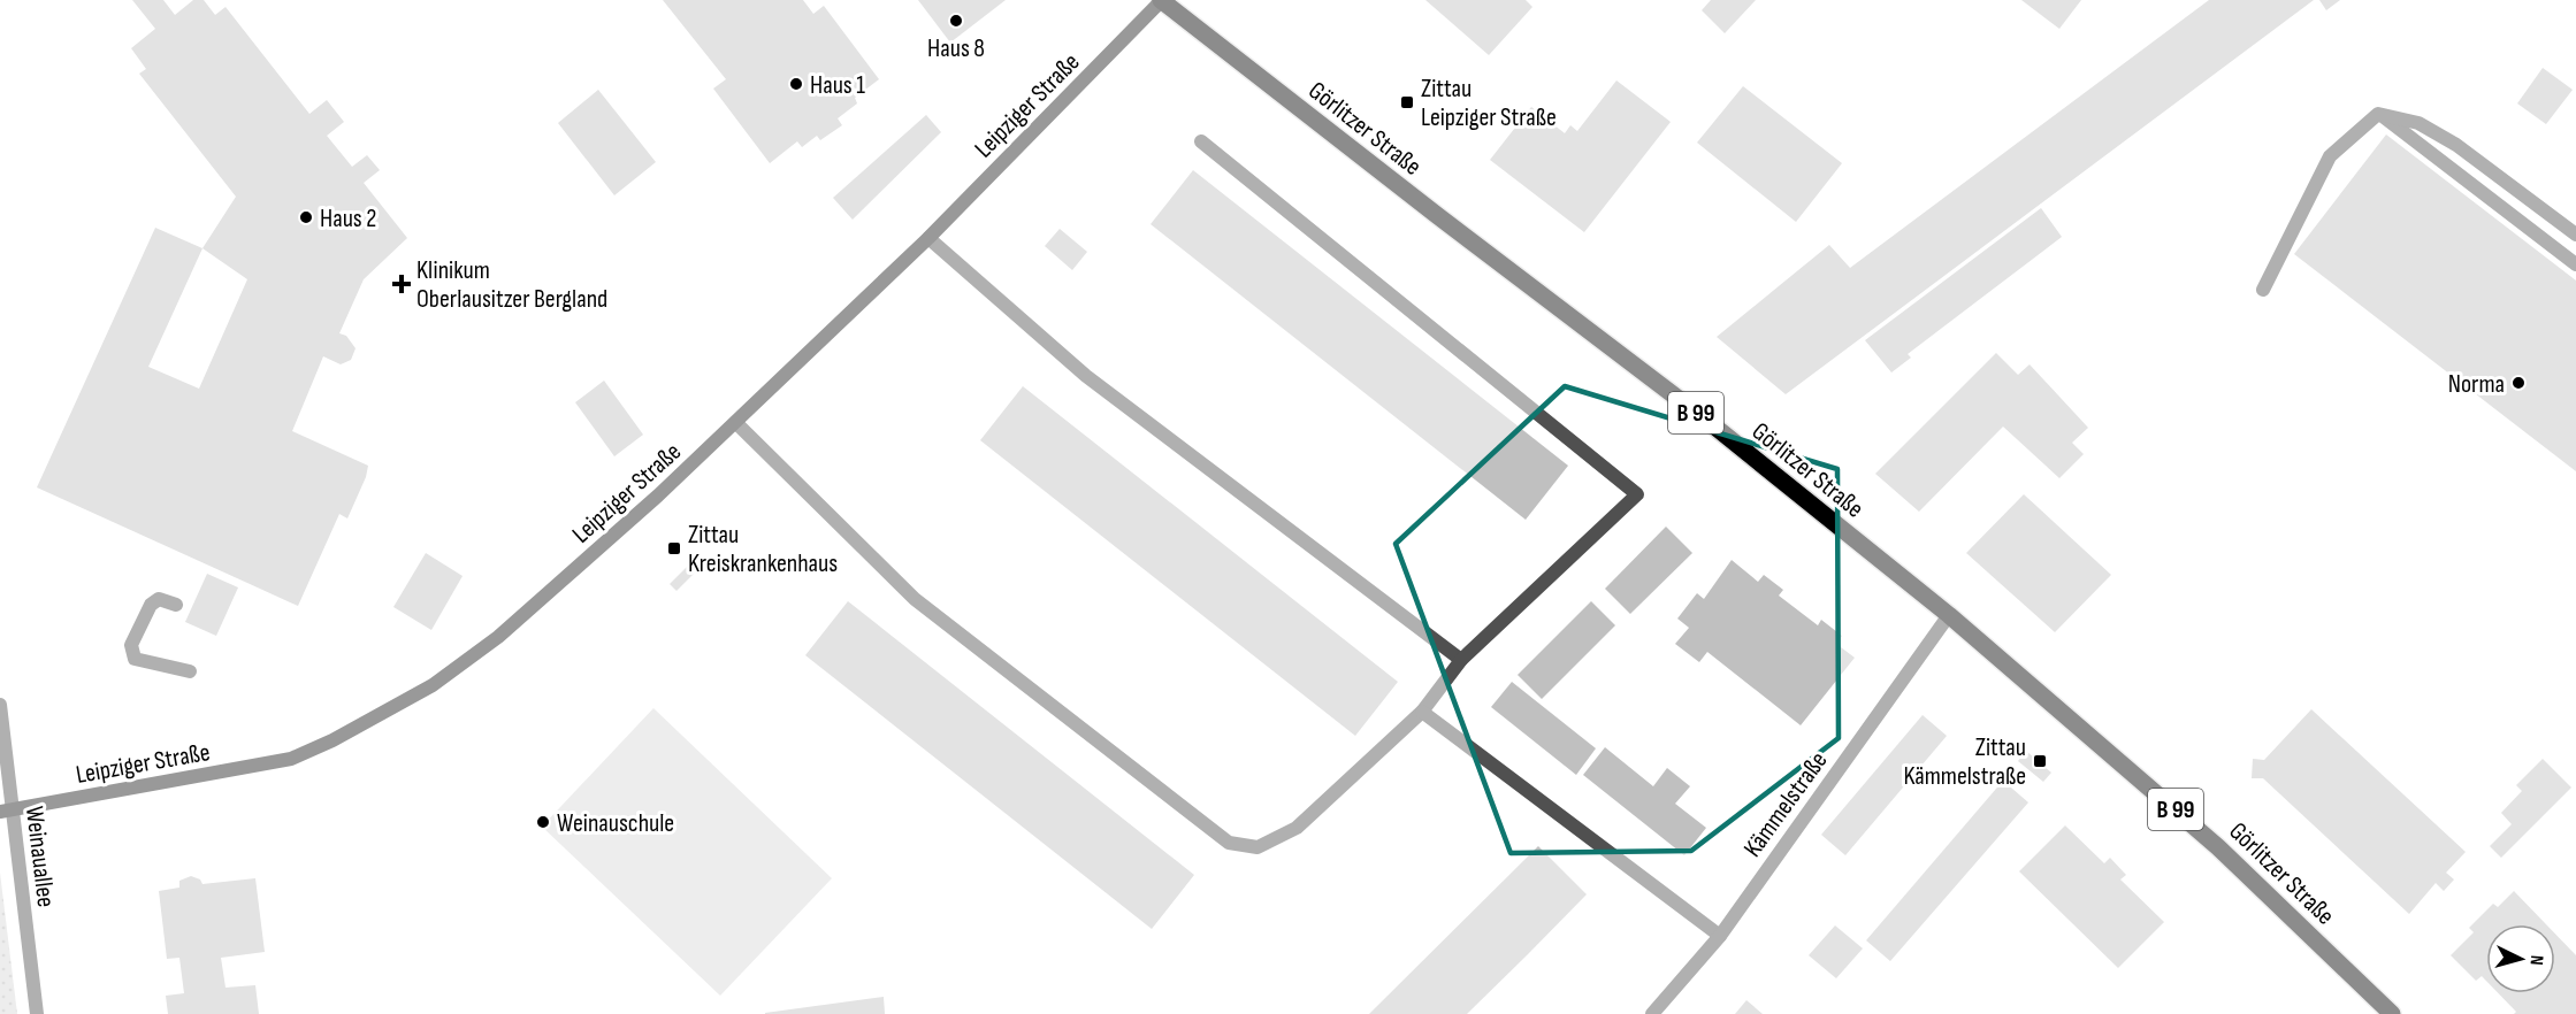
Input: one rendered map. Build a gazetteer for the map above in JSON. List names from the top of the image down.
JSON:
{
  "streets": {
    "main road": ["Leipziger Straße", "Görlitzer Straße", "B 99"],
    "street": ["Kämmelstraße", "Weinauallee"]
  },
  "crossings": [
    ["Leipziger Straße", "Görlitzer Straße"],
    ["Leipziger Straße", "Weinauallee"],
    ["Görlitzer Straße", "Kämmelstraße"]
  ],
  "places": {
    "other": [
      "Haus 8",
      "Haus 1",
      "Haus 2",
      "Norma",
      "Weinauschule"
    ],
    "transit": ["Zittau Leipziger Straße", "Zittau Kreiskrankenhaus", "Zittau Kämmelstraße"],
    "health": ["Klinikum Oberlausitzer Bergland"]
  },
  "north": "right"
}
